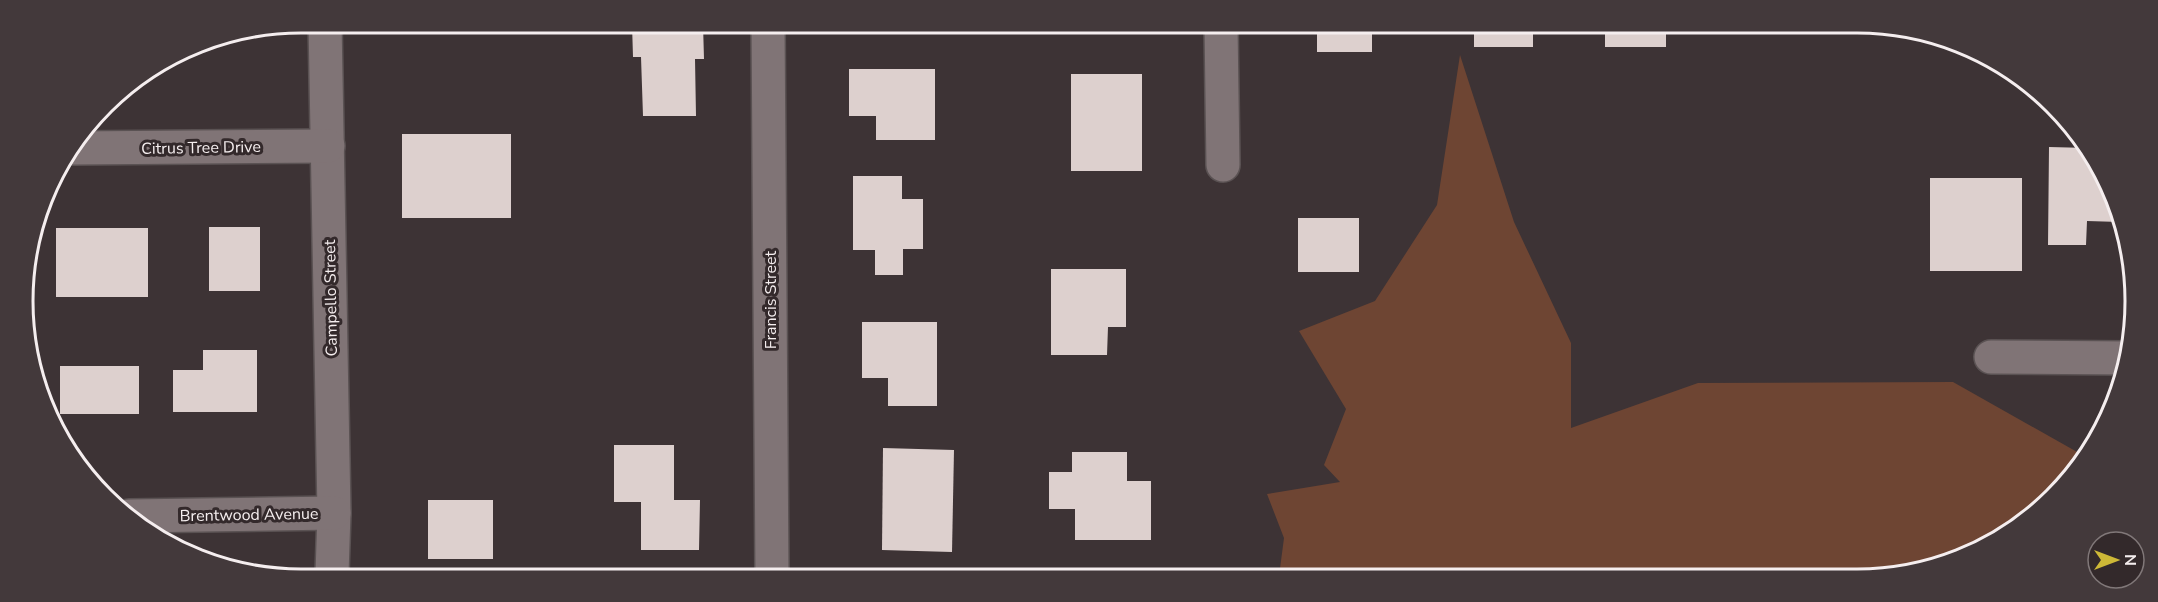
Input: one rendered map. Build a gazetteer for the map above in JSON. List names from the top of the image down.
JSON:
{
  "streets": {
    "street": [
      "Citrus Tree Drive",
      "Campello Street",
      "Francis Street",
      "Brentwood Avenue"
    ]
  },
  "crossings": [
    ["Citrus Tree Drive", "Campello Street"],
    ["Campello Street", "Brentwood Avenue"]
  ],
  "north": "right"
}
